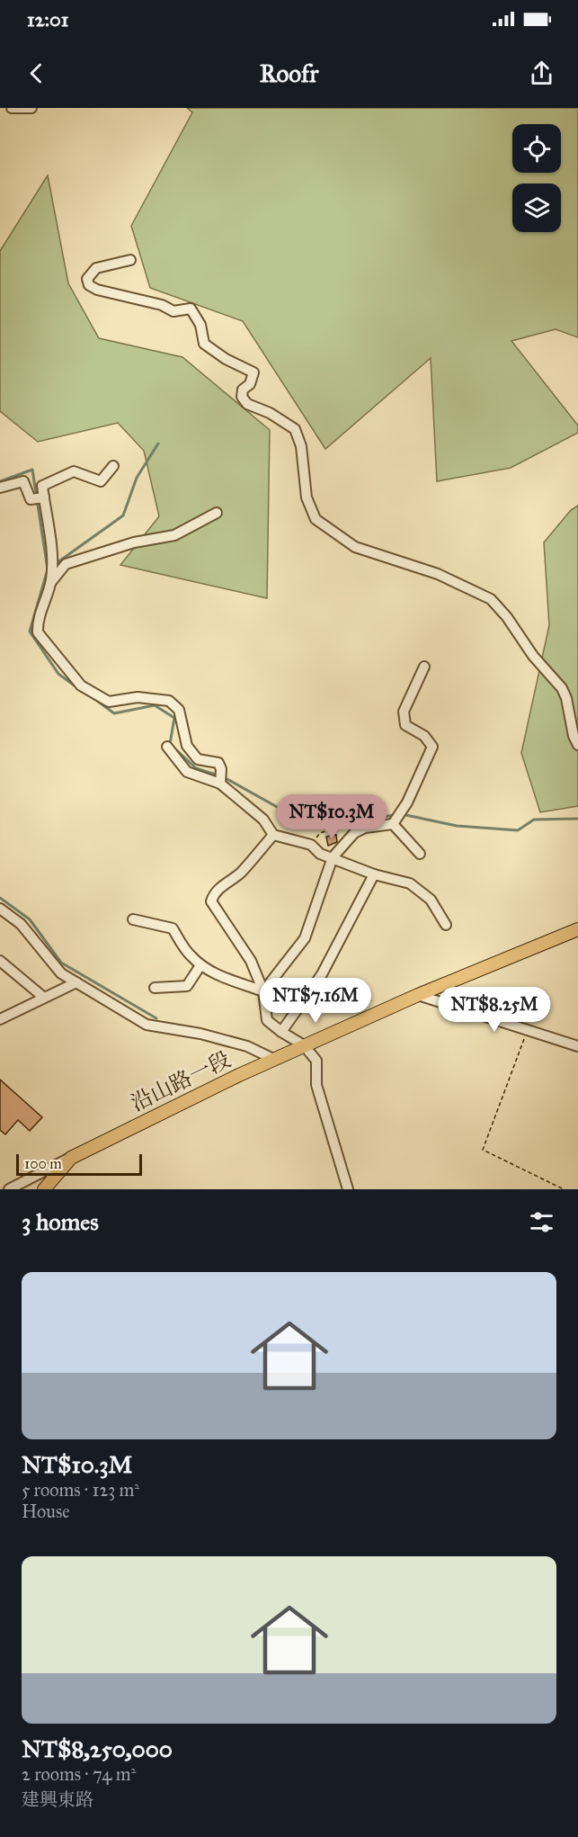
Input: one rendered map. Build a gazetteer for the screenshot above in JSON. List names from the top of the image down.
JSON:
{
  "streets": {
    "main road": ["沿山路一段"]
  },
  "scale_bar": "100 m",
  "page": {
    "status": "12:01",
    "header": "Roofr",
    "price": ["NT$10.3M", "NT$7.16M", "NT$8.25M"],
    "scale": "100 m",
    "heading": "3 homes",
    "list": [
      {
        "name": "NT$10.3M",
        "note": "5 rooms · 123 m² · House"
      },
      {
        "name": "NT$8,250,000",
        "note": "2 rooms · 74 m² · 建興東路"
      }
    ]
  }
}
